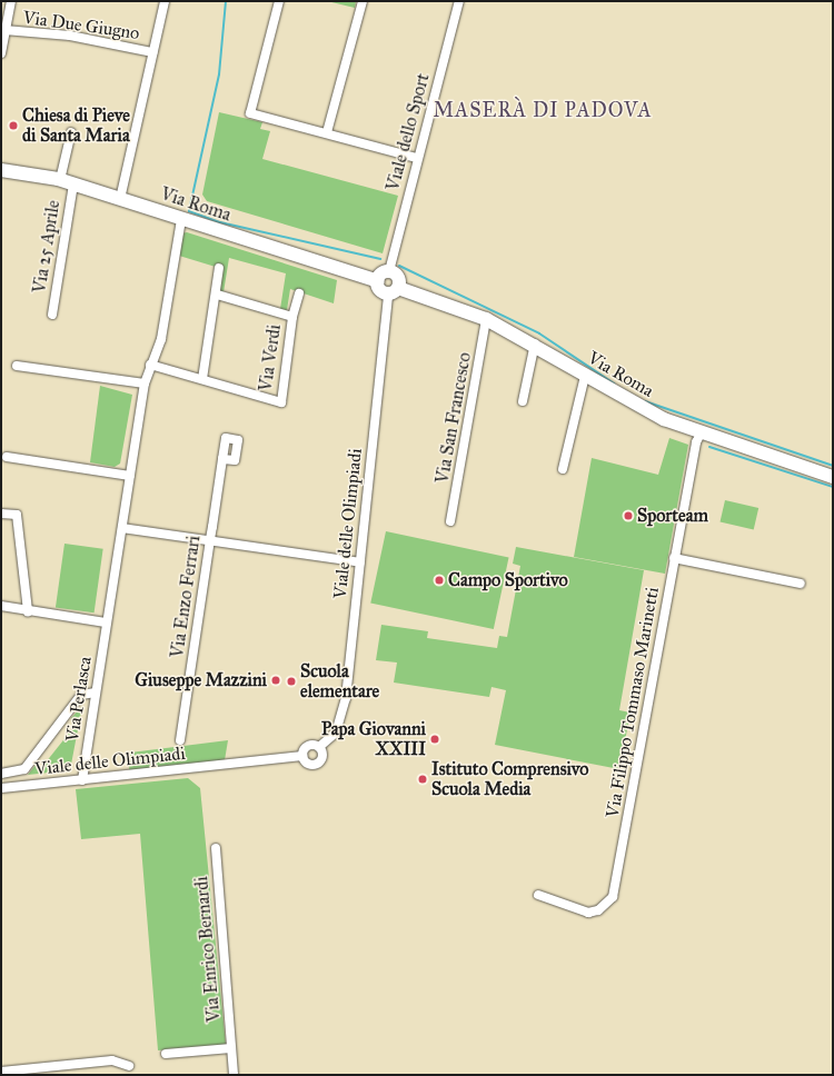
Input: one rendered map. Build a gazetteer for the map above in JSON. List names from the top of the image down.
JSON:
{
  "streets": {
    "main road": ["Via Roma"],
    "street": [
      "Via Due Giugno",
      "Viale dello Sport",
      "Via 25 Aprile",
      "Via Verdi",
      "Via San Francesco",
      "Viale delle Olimpiadi",
      "Via Enzo Ferrari",
      "Via Perlasca",
      "Via Filippo Tommaso Marinetti",
      "Via Enrico Bernardi"
    ]
  },
  "crossings": [
    ["Via Roma", "Via 25 Aprile"],
    ["Via Roma", "Via San Francesco"],
    ["Via Roma", "Viale delle Olimpiadi"],
    ["Via Roma", "Via Perlasca"],
    ["Via Roma", "Via Filippo Tommaso Marinetti"],
    ["Via Verdi", "Via Perlasca"],
    ["Viale delle Olimpiadi", "Via Perlasca"]
  ],
  "districts": ["MASERÀ DI PADOVA"],
  "places": [
    "Chiesa di Pieve di Santa Maria",
    "Sporteam",
    "Campo Sportivo",
    "Giuseppe Mazzini",
    "Scuola elementare",
    "Papa Giovanni XXIII",
    "Istituto Comprensivo Scuola Media"
  ]
}
